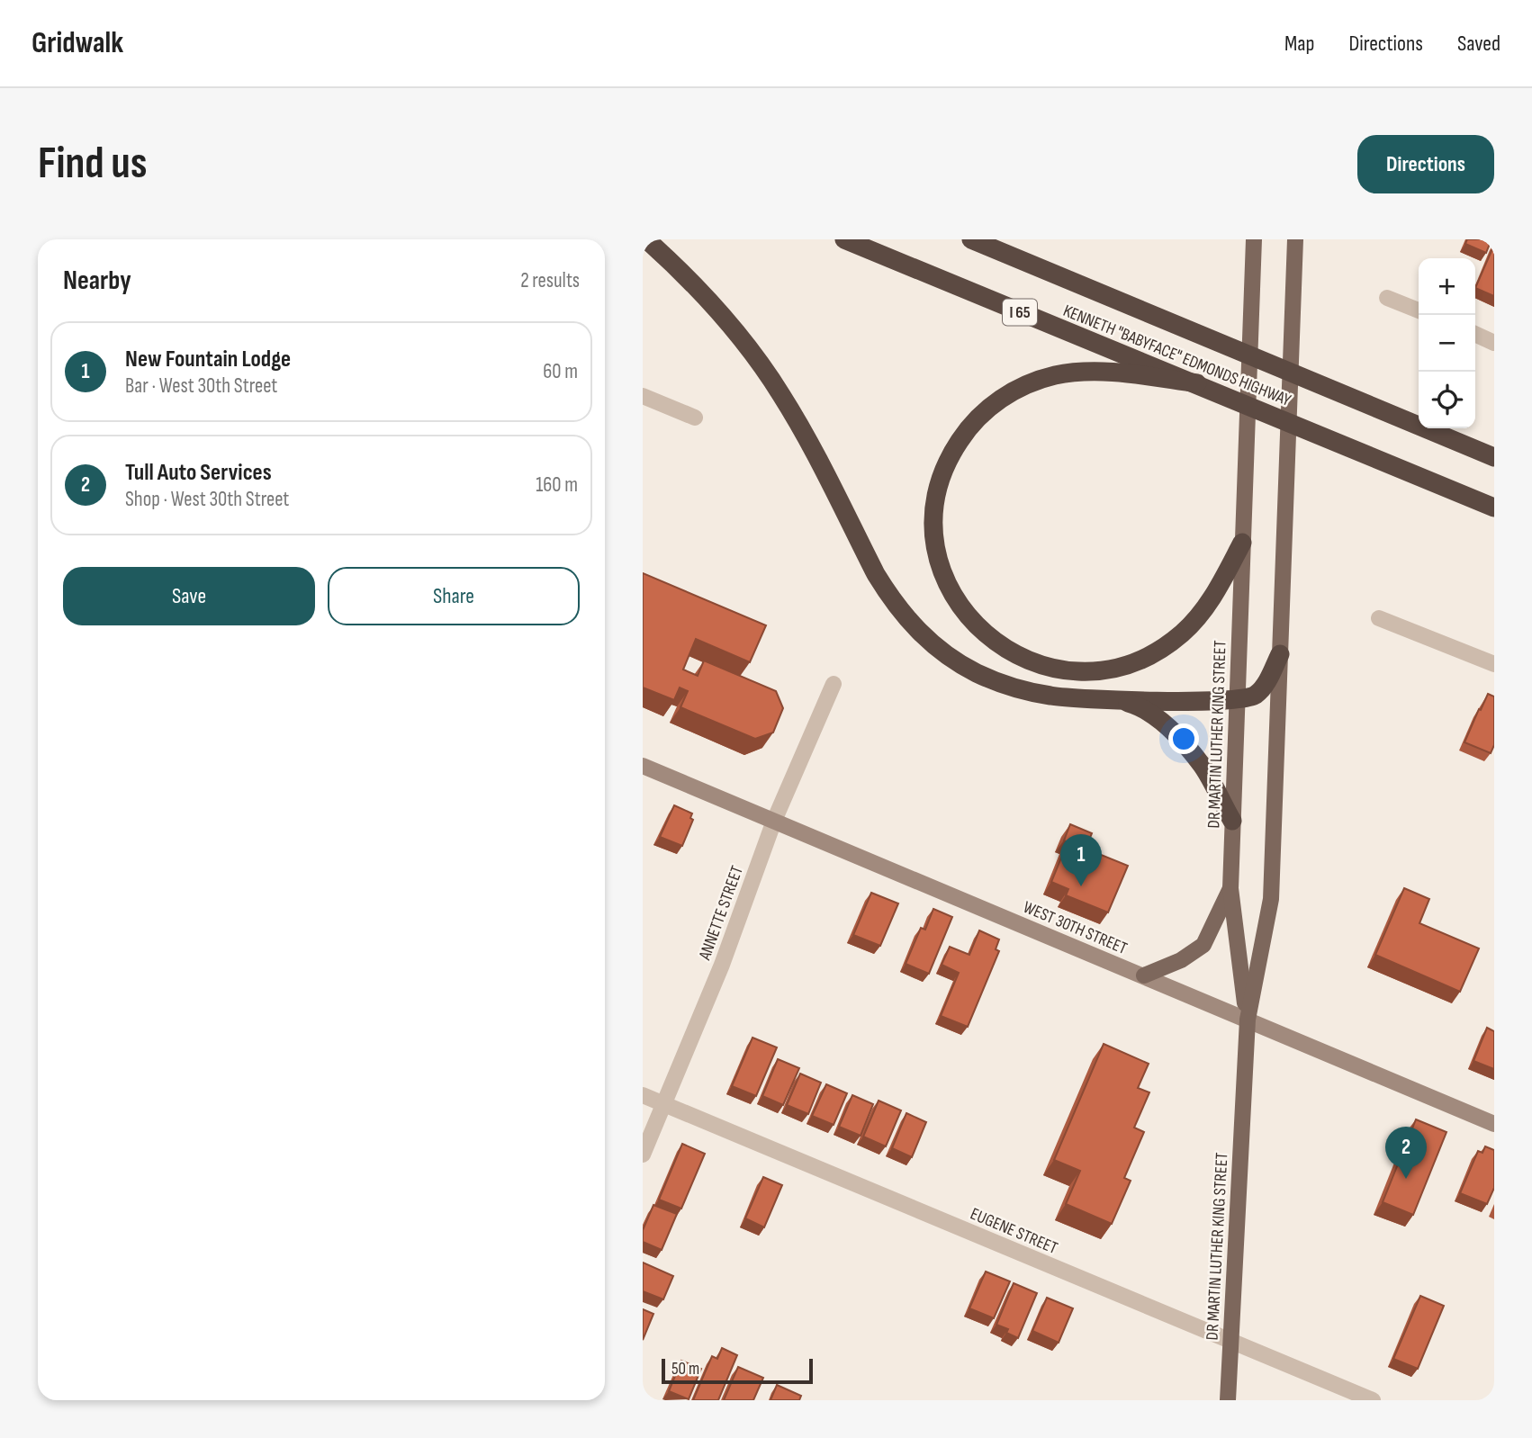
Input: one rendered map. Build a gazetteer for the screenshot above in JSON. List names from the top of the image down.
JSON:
{
  "streets": {
    "highway": ["I 65", "KENNETH \"BABYFACE\" EDMONDS HIGHWAY"],
    "main road": ["DR MARTIN LUTHER KING STREET", "WEST 30TH STREET"],
    "street": ["ANNETTE STREET", "EUGENE STREET"]
  },
  "crossings": [
    ["DR MARTIN LUTHER KING STREET", "WEST 30TH STREET"],
    ["DR MARTIN LUTHER KING STREET", "EUGENE STREET"],
    ["ANNETTE STREET", "WEST 30TH STREET"],
    ["ANNETTE STREET", "EUGENE STREET"]
  ],
  "scale_bar": "50 m",
  "page": {
    "header": "Gridwalk",
    "nav": ["Map", "Directions", "Saved"],
    "buttons": [
      "Directions",
      ["Save", "Share"]
    ],
    "title": "Find us",
    "heading": ["Nearby", "2 results"],
    "map_buttons": ["+", "−"],
    "list": [
      {
        "mark": "1",
        "name": "New Fountain Lodge",
        "note": "Bar · West 30th Street",
        "value": "60 m"
      },
      {
        "mark": "2",
        "name": "Tull Auto Services",
        "note": "Shop · West 30th Street",
        "value": "160 m"
      }
    ],
    "pins": ["1", "2"],
    "scale": "50 m"
  }
}
